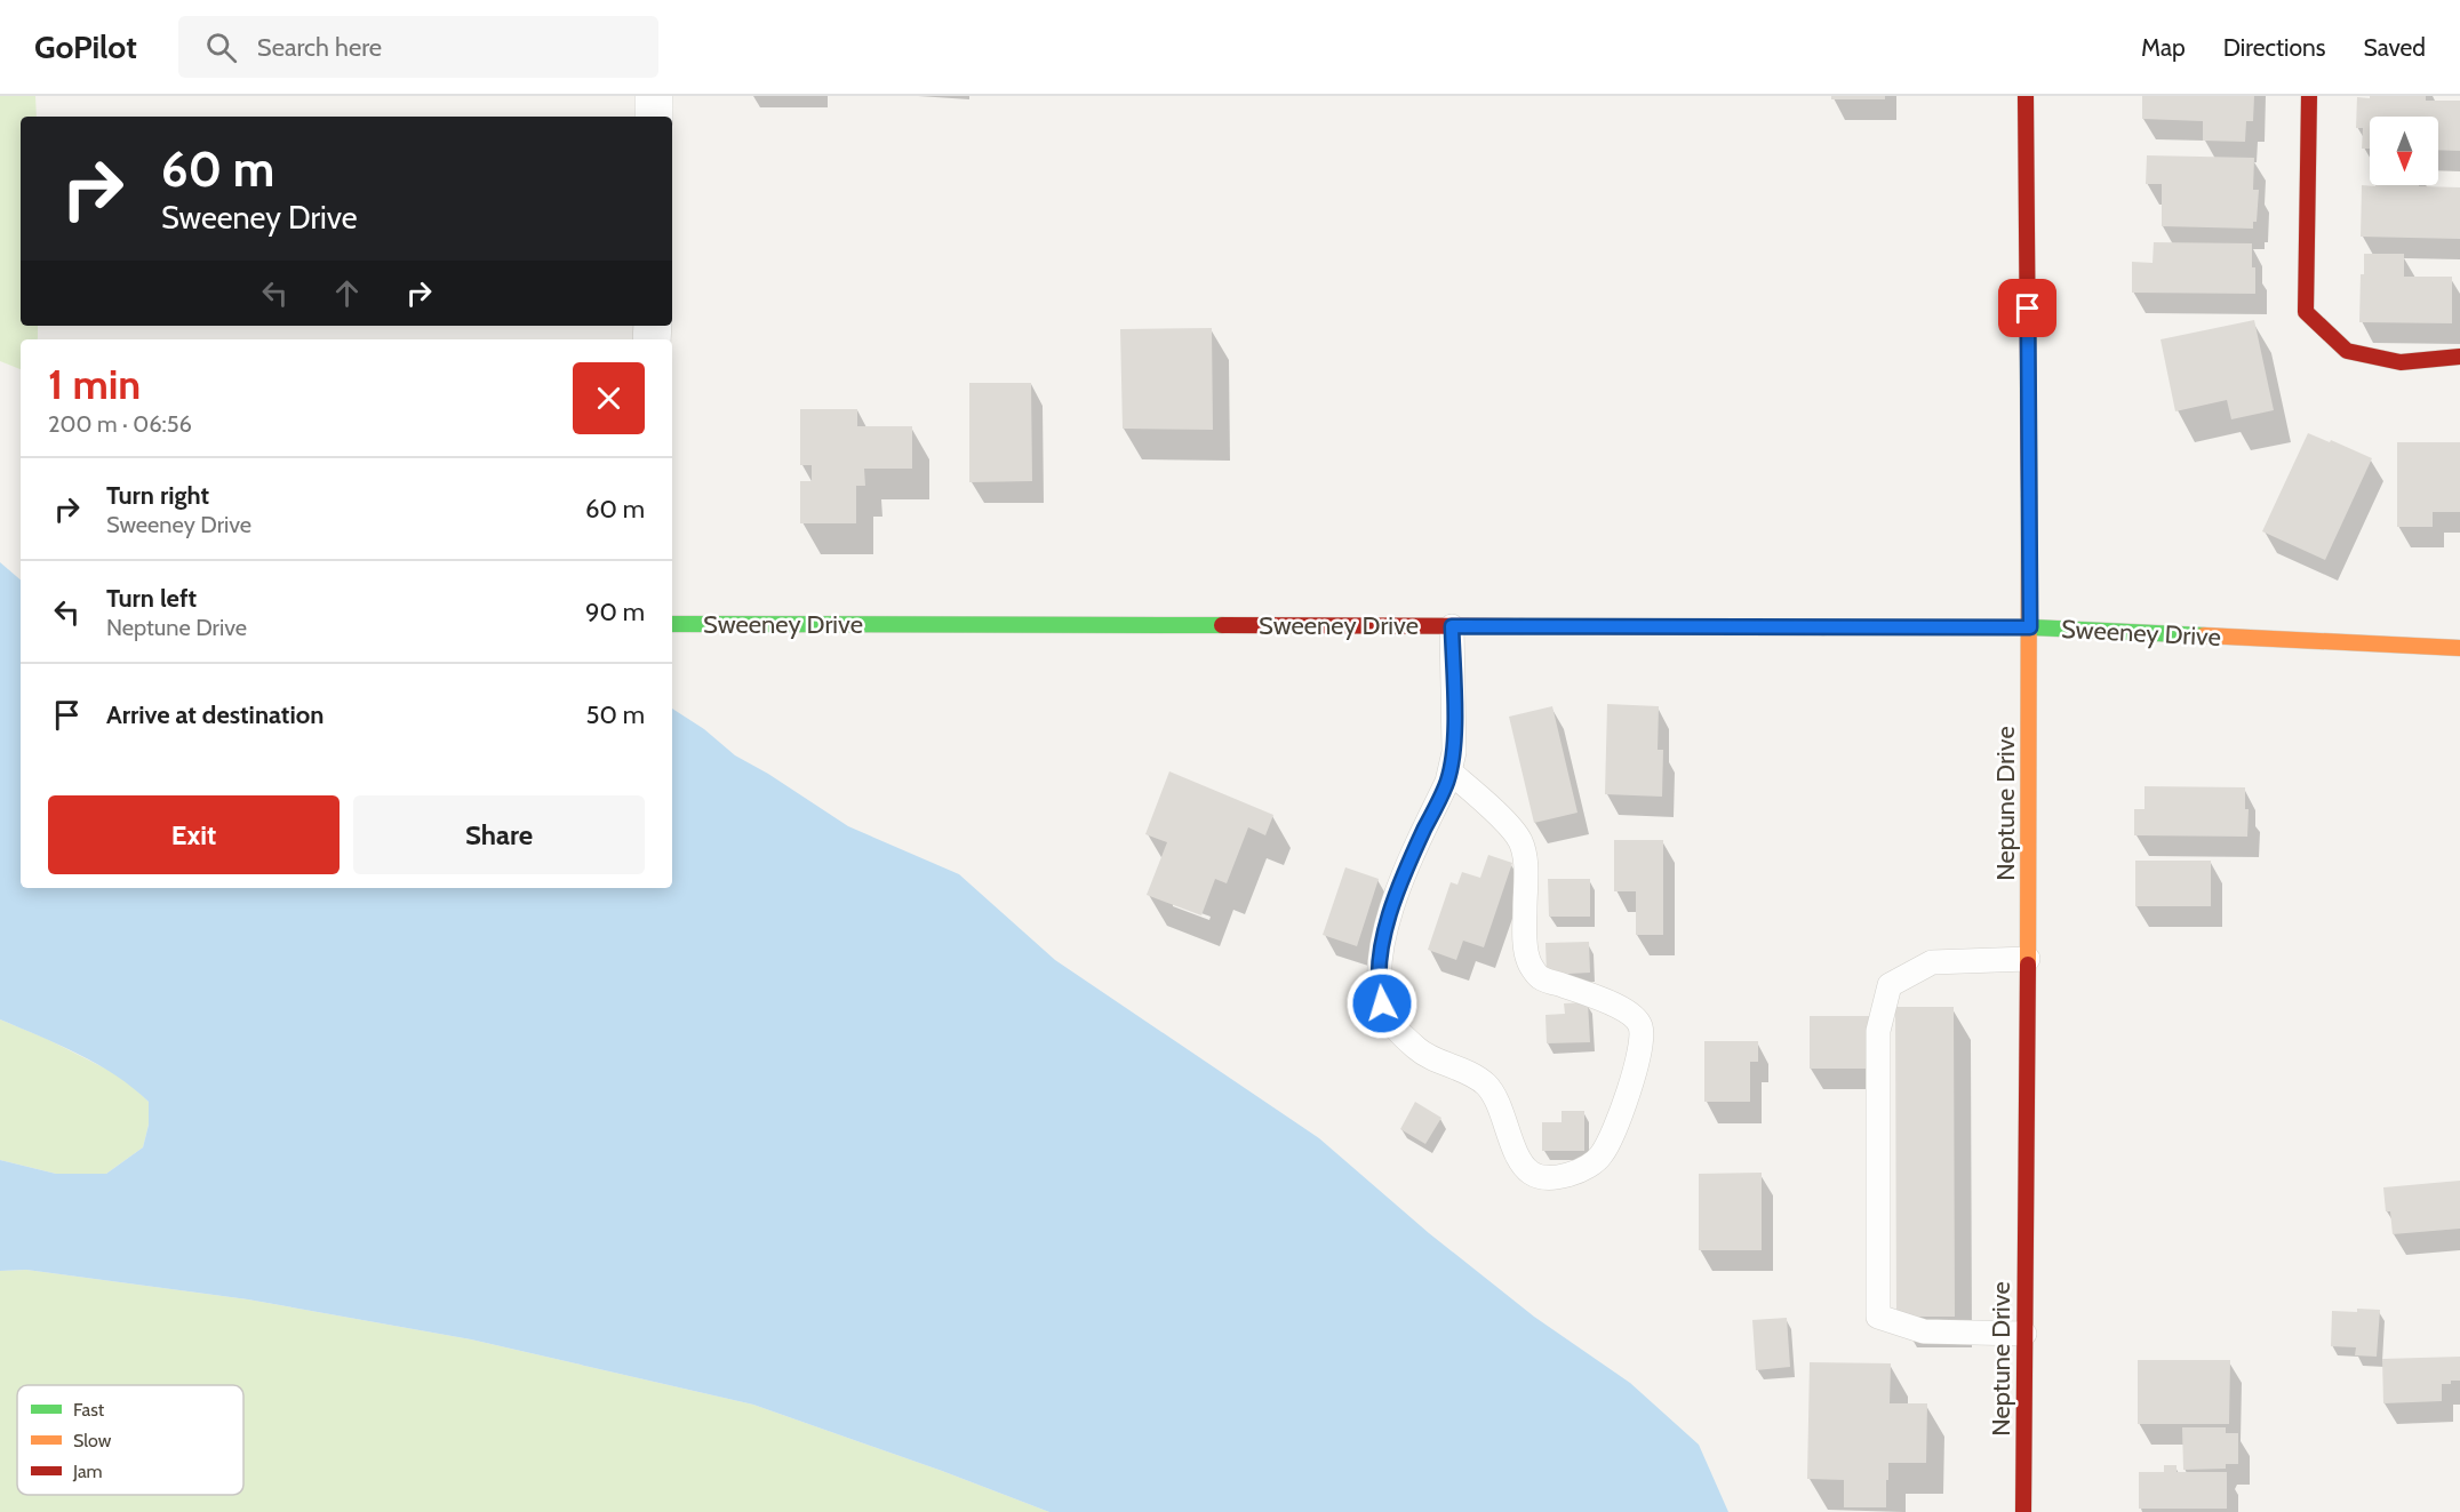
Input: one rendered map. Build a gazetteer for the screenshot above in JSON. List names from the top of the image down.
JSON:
{
  "streets": {
    "street": ["Sweeney Drive", "Neptune Drive"]
  },
  "crossings": [
    ["Sweeney Drive", "Neptune Drive"]
  ],
  "legend": ["Fast", "Slow", "Jam"],
  "north": "bottom",
  "page": {
    "header": "GoPilot",
    "search": "Search here",
    "nav": ["Map", "Directions", "Saved"],
    "turn": ["60 m", "Sweeney Drive"],
    "heading": ["1 min", "200 m · 06:56"],
    "list": [
      {
        "name": "Turn right",
        "note": "Sweeney Drive",
        "value": "60 m"
      },
      {
        "name": "Turn left",
        "note": "Neptune Drive",
        "value": "90 m"
      },
      {
        "name": "Arrive at destination",
        "value": "50 m"
      }
    ],
    "buttons": ["Exit", "Share"]
  }
}
